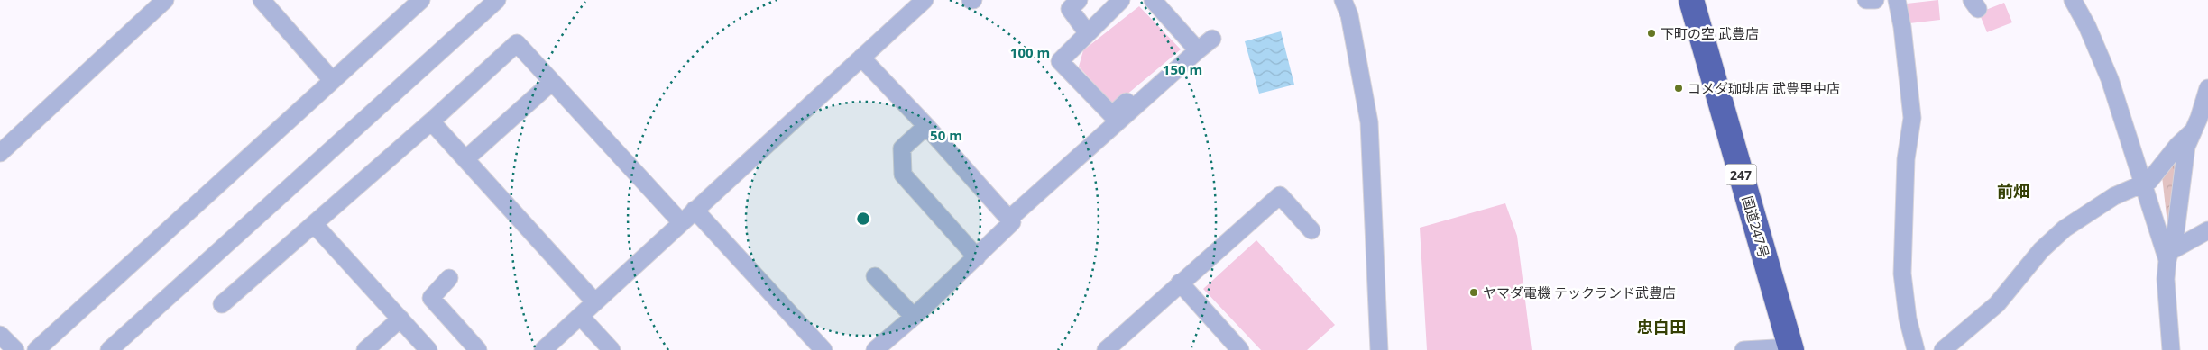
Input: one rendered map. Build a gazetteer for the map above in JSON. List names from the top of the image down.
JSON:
{
  "streets": {
    "highway": ["247", "国道247号"]
  },
  "districts": ["前畑", "忠白田"],
  "places": ["下町の空 武豊店", "コメダ珈琲店 武豊里中店", "ヤマダ電機 テックランド武豊店"],
  "rings": ["100 m", "150 m", "50 m"]
}
